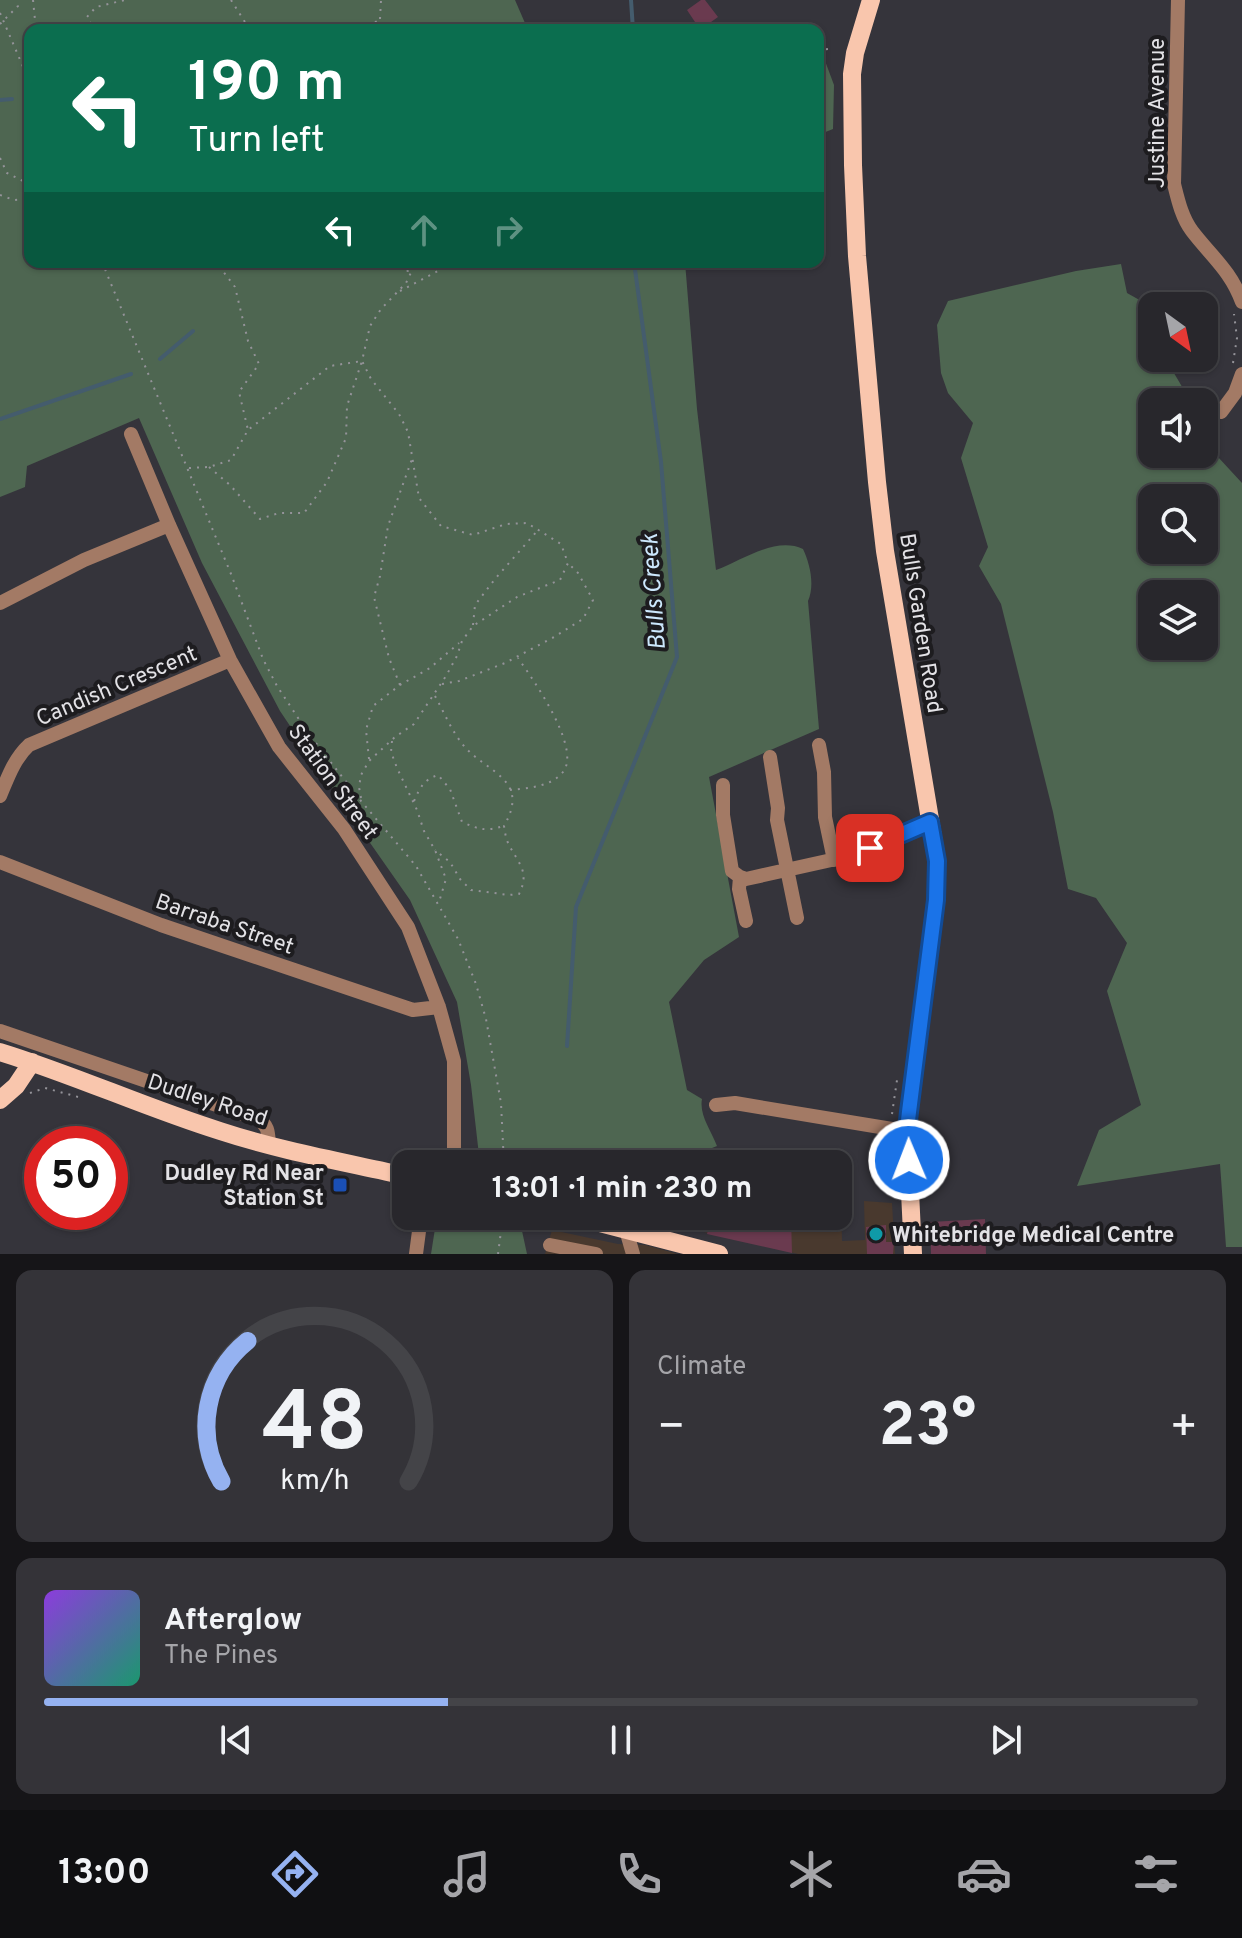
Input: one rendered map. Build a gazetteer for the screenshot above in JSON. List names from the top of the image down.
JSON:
{
  "streets": {
    "main road": ["Bulls Garden Road", "Dudley Road"],
    "street": [
      "Justine Avenue",
      "Candish Crescent",
      "Station Street",
      "Barraba Street"
    ]
  },
  "crossings": [
    ["Candish Crescent", "Station Street"],
    ["Station Street", "Barraba Street"]
  ],
  "water": ["Bulls Creek"],
  "places": {
    "transit": ["Dudley Rd Near Station St"],
    "other": ["Whitebridge Medical Centre"]
  },
  "north": "bottom right",
  "page": {
    "turn": ["190 m", "Turn left"],
    "limit": "50",
    "trip": "13:01 · 1 min · 230 m",
    "tile": "Climate",
    "heat": ["−", "23°", "+"],
    "song": ["Afterglow", "The Pines"],
    "tabs": "13:00",
    "gauge": ["48", "km/h"]
  }
}
